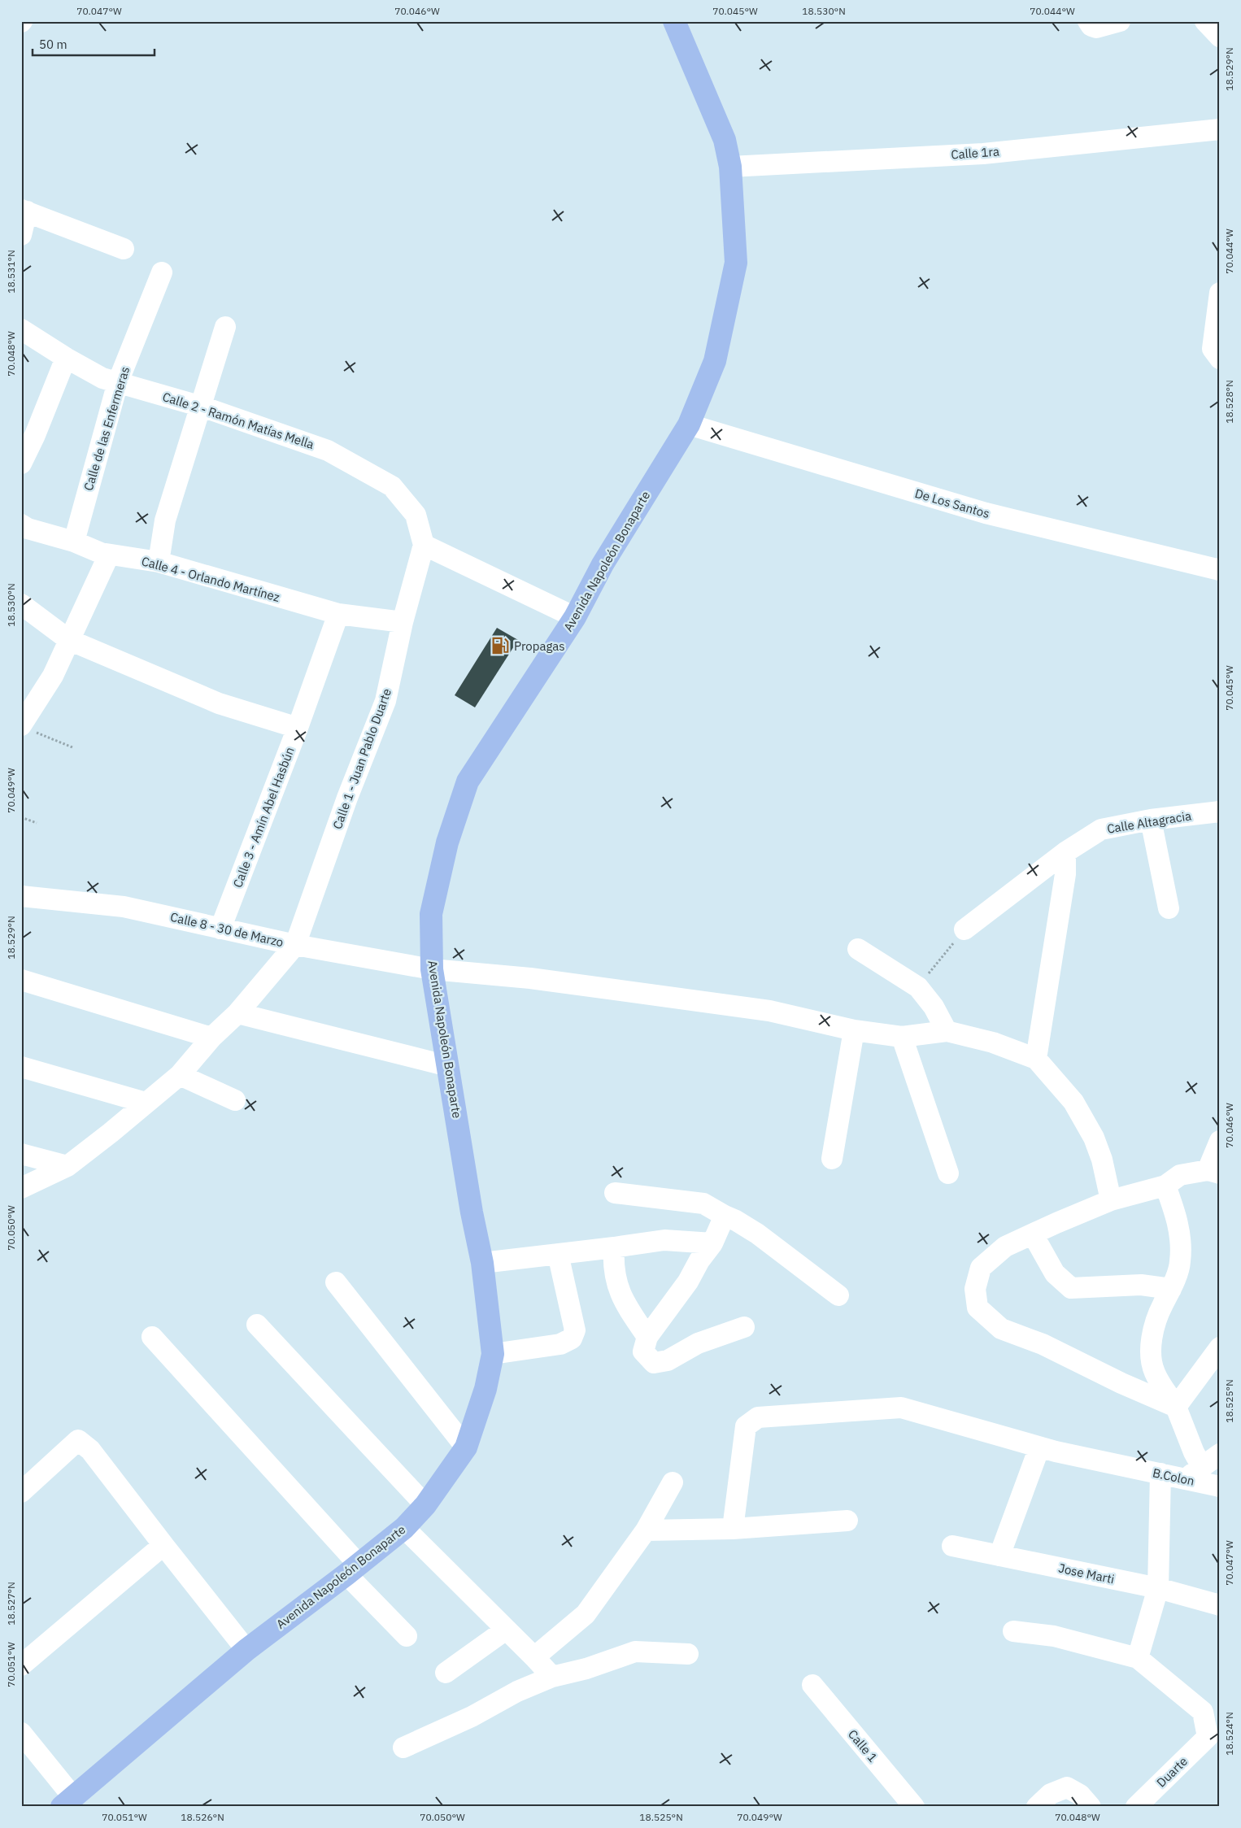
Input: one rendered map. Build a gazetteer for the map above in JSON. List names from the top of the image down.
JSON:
{
  "streets": {
    "main road": ["Avenida Napoleón Bonaparte"],
    "street": [
      "Calle 1ra",
      "Calle 2 - Ramón Matías Mella",
      "Calle de las Enfermeras",
      "De Los Santos",
      "Calle 4 - Orlando Martínez",
      "Calle 1 - Juan Pablo Duarte",
      "Calle 3 - Amín Abel Hasbún",
      "Calle Altagracia",
      "Calle 8 - 30 de Marzo",
      "B.Colon",
      "Jose Marti",
      "Calle 1",
      "Duarte"
    ]
  },
  "crossings": [
    ["Calle 1ra", "Avenida Napoleón Bonaparte"],
    ["Calle 2 - Ramón Matías Mella", "Calle de las Enfermeras"],
    ["Calle 2 - Ramón Matías Mella", "Calle 1 - Juan Pablo Duarte"],
    ["Calle de las Enfermeras", "Calle 4 - Orlando Martínez"],
    ["De Los Santos", "Avenida Napoleón Bonaparte"],
    ["Avenida Napoleón Bonaparte", "Calle 8 - 30 de Marzo"],
    ["Calle 4 - Orlando Martínez", "Calle 1 - Juan Pablo Duarte"],
    ["Calle 4 - Orlando Martínez", "Calle 3 - Amín Abel Hasbún"],
    ["Calle 1 - Juan Pablo Duarte", "Calle 8 - 30 de Marzo"],
    ["Calle 3 - Amín Abel Hasbún", "Calle 8 - 30 de Marzo"]
  ],
  "places": {
    "fuel station": ["Propagas"]
  },
  "scale_bar": "50 m",
  "coordinates": [
    "70.047°W",
    "70.046°W",
    "70.045°W",
    "18.530°N",
    "70.044°W",
    "18.529°N",
    "18.531°N",
    "70.048°W",
    "18.528°N",
    "70.049°W",
    "70.050°W",
    "18.525°N",
    "18.527°N",
    "70.051°W",
    "18.524°N",
    "18.526°N"
  ]
}
